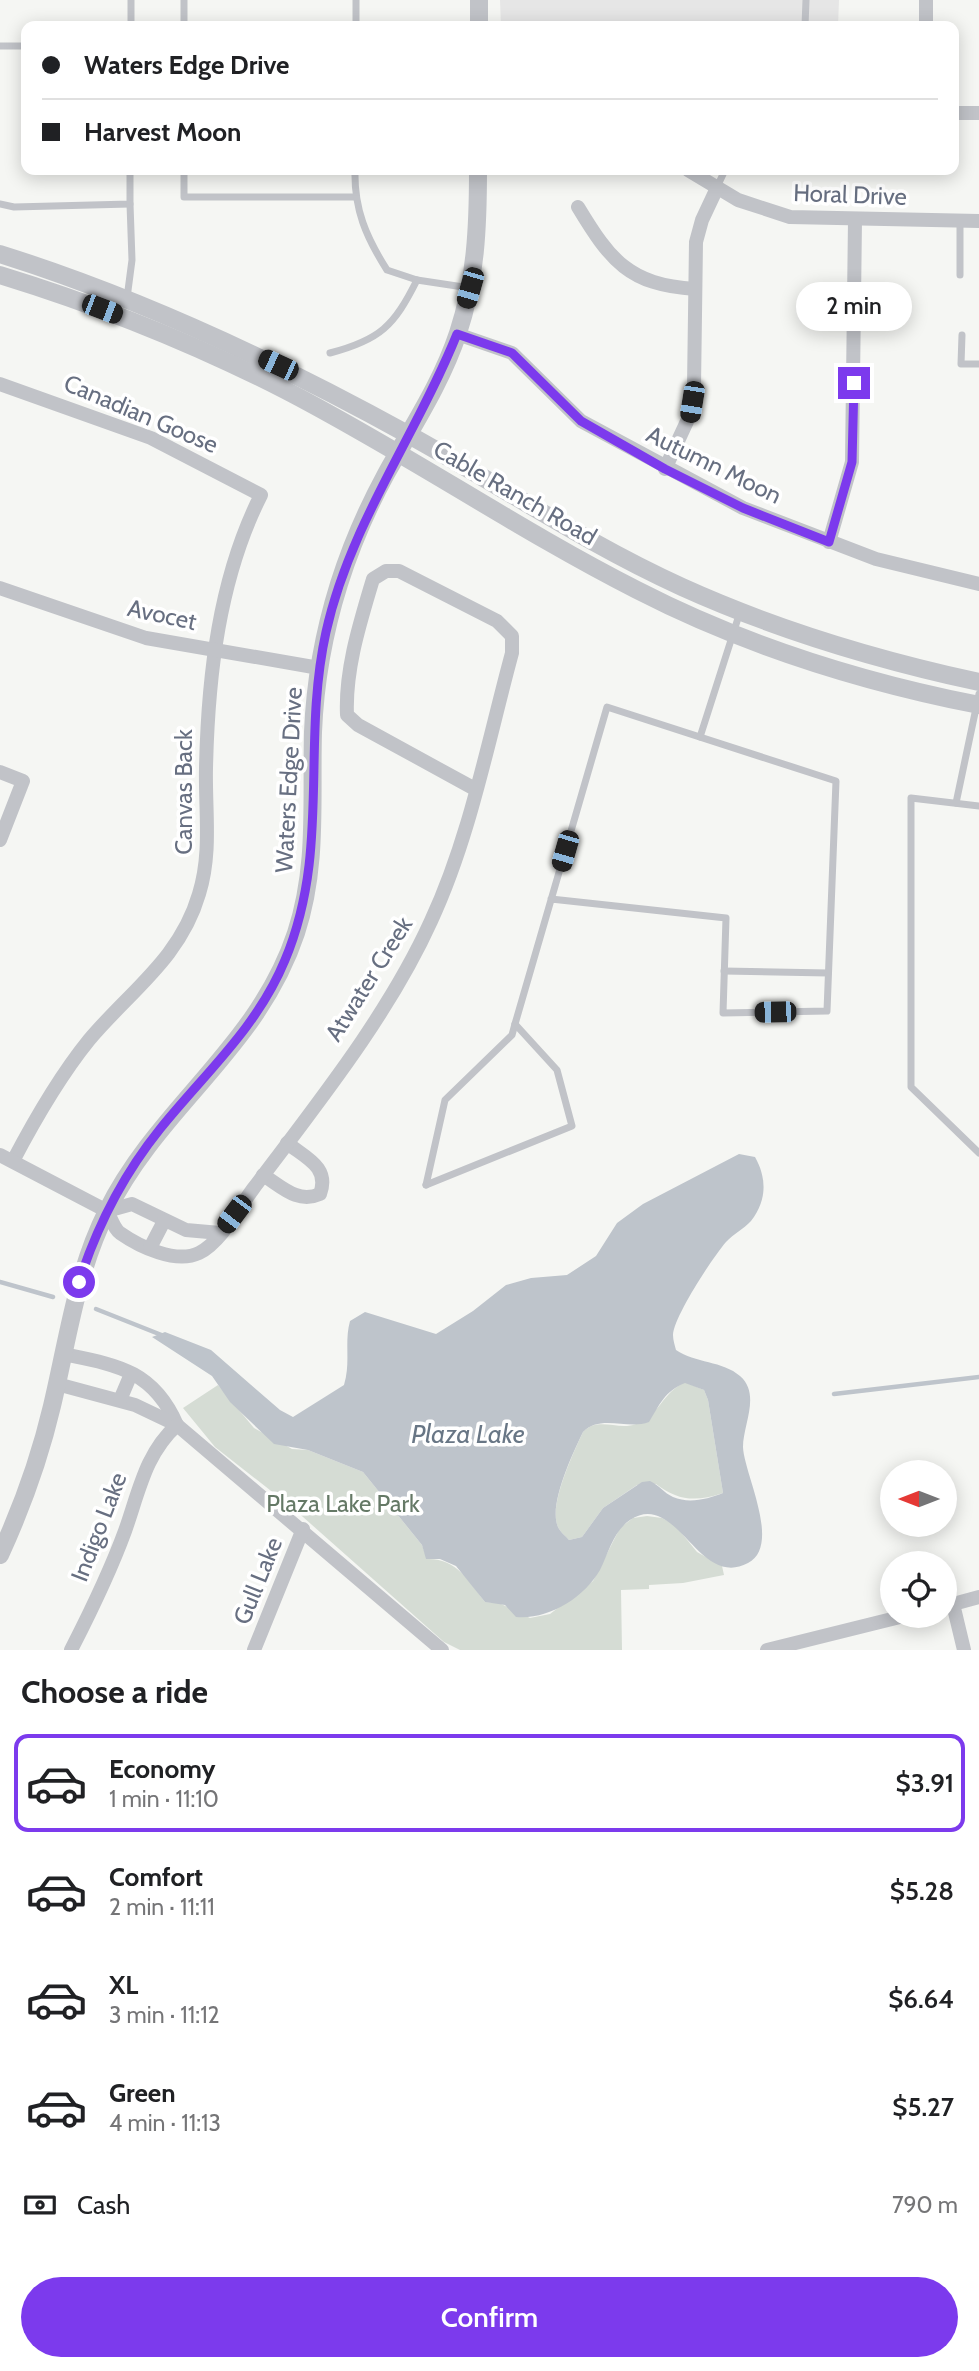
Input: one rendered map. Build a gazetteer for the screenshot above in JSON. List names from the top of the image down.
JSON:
{
  "streets": {
    "street": [
      "Horal Drive",
      "Canadian Goose",
      "Autumn Moon",
      "Cable Ranch Road",
      "Avocet",
      "Waters Edge Drive",
      "Canvas Back",
      "Atwater Creek",
      "Indigo Lake",
      "Gull Lake"
    ]
  },
  "crossings": [
    ["Canadian Goose", "Canvas Back"],
    ["Autumn Moon", "Waters Edge Drive"],
    ["Cable Ranch Road", "Waters Edge Drive"],
    ["Avocet", "Waters Edge Drive"],
    ["Avocet", "Canvas Back"],
    ["Waters Edge Drive", "Atwater Creek"]
  ],
  "water": ["Plaza Lake"],
  "parks": ["Plaza Lake Park"],
  "north": "left",
  "page": {
    "banner": ["Waters Edge Drive", "Harvest Moon"],
    "bubble": "2 min",
    "heading": "Choose a ride",
    "list": [
      {
        "name": "Economy",
        "note": "1 min · 11:10",
        "value": "$3.91"
      },
      {
        "name": "Comfort",
        "note": "2 min · 11:11",
        "value": "$5.28"
      },
      {
        "name": "XL",
        "note": "3 min · 11:12",
        "value": "$6.64"
      },
      {
        "name": "Green",
        "note": "4 min · 11:13",
        "value": "$5.27"
      }
    ],
    "pay": ["Cash", "790 m"],
    "buttons": "Confirm"
  }
}
